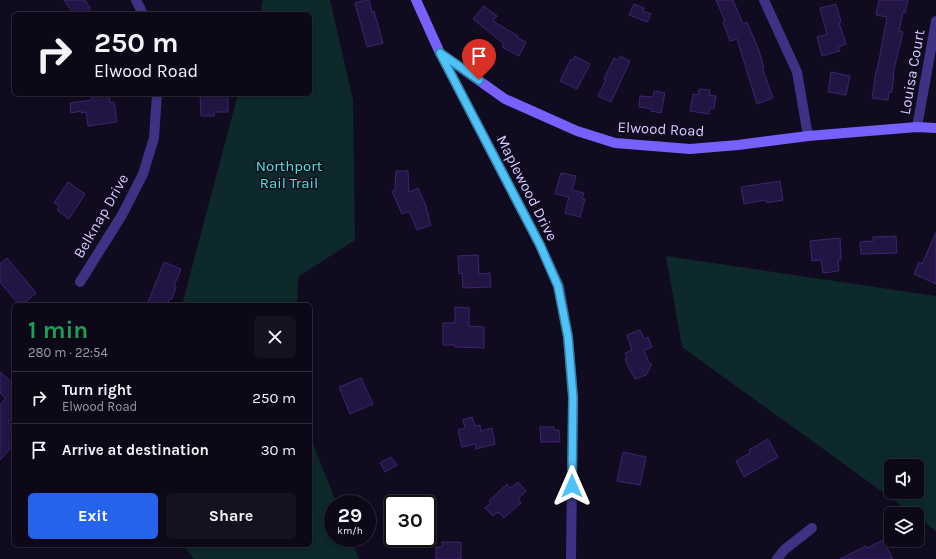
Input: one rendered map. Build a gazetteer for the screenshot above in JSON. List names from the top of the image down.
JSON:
{
  "streets": {
    "main road": ["Elwood Road"],
    "street": ["Louisa Court", "Maplewood Drive", "Belknap Drive"]
  },
  "crossings": [
    ["Louisa Court", "Elwood Road"],
    ["Elwood Road", "Maplewood Drive"]
  ],
  "parks": ["Northport Rail Trail"],
  "page": {
    "turn": ["250 m", "Elwood Road"],
    "heading": ["1 min", "280 m · 22:54"],
    "list": [
      {
        "name": "Turn right",
        "note": "Elwood Road",
        "value": "250 m"
      },
      {
        "name": "Arrive at destination",
        "value": "30 m"
      }
    ],
    "buttons": ["Exit", "Share"],
    "speed": "29 km/h",
    "limit": "30"
  }
}
